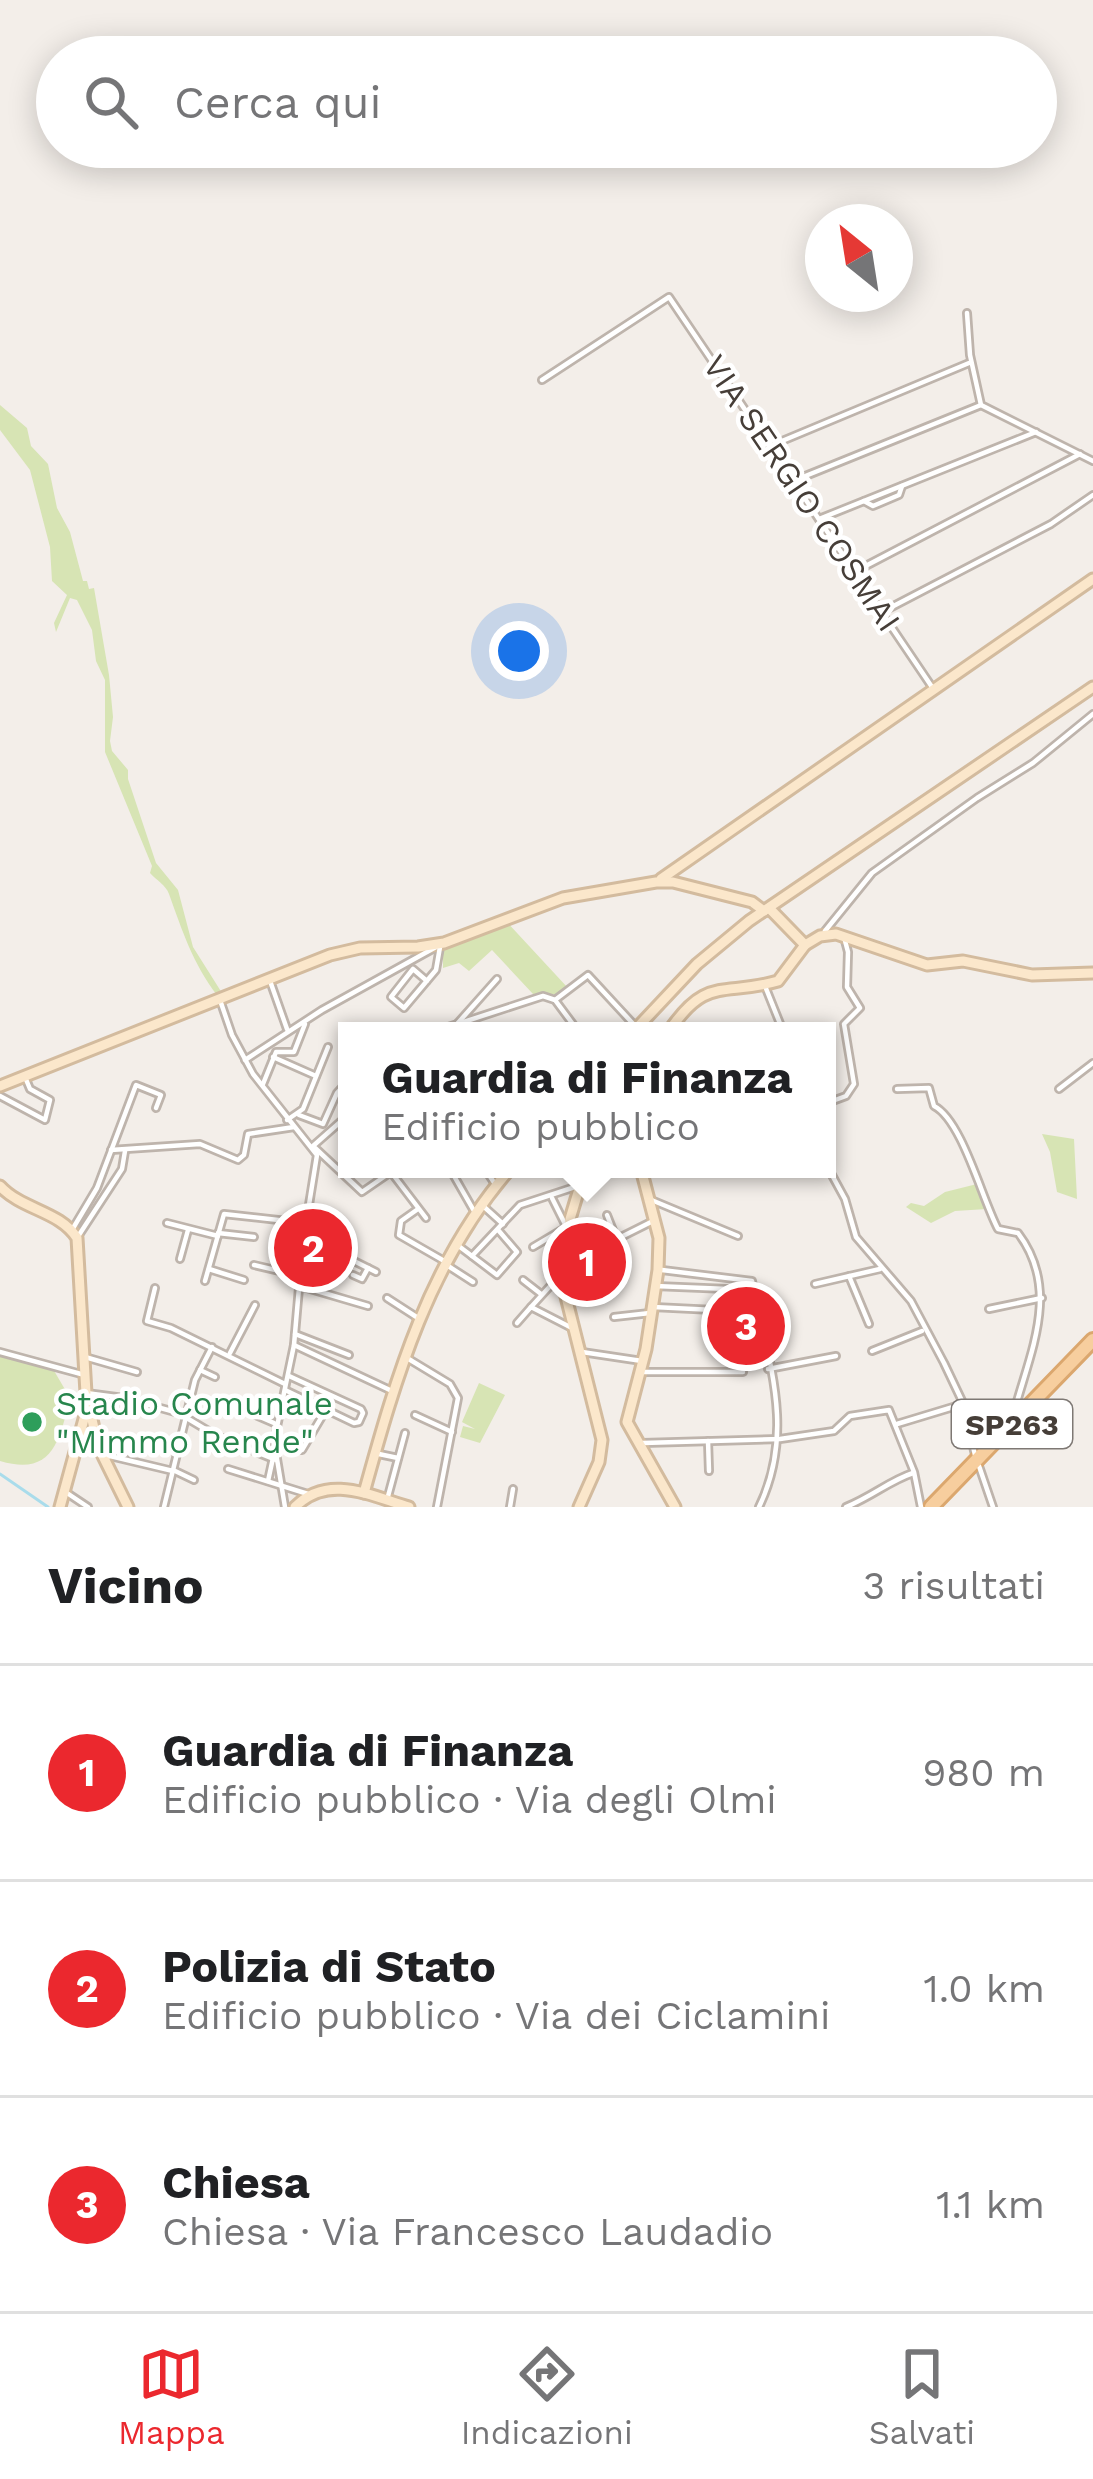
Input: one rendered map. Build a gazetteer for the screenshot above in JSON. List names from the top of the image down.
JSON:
{
  "streets": {
    "main road": ["SP263"],
    "street": ["VIA SERGIO COSMAI"]
  },
  "places": ["Stadio Comunale \"Mimmo Rende\""],
  "north": "top left",
  "page": {
    "search": "Cerca qui",
    "popup": ["Guardia di Finanza", "Edificio pubblico"],
    "pins": ["2", "1", "3"],
    "heading": ["Vicino", "3 risultati"],
    "list": [
      {
        "mark": "1",
        "name": "Guardia di Finanza",
        "note": "Edificio pubblico · Via degli Olmi",
        "value": "980 m"
      },
      {
        "mark": "2",
        "name": "Polizia di Stato",
        "note": "Edificio pubblico · Via dei Ciclamini",
        "value": "1.0 km"
      },
      {
        "mark": "3",
        "name": "Chiesa",
        "note": "Chiesa · Via Francesco Laudadio",
        "value": "1.1 km"
      }
    ],
    "nav": ["Mappa", "Indicazioni", "Salvati"]
  }
}
